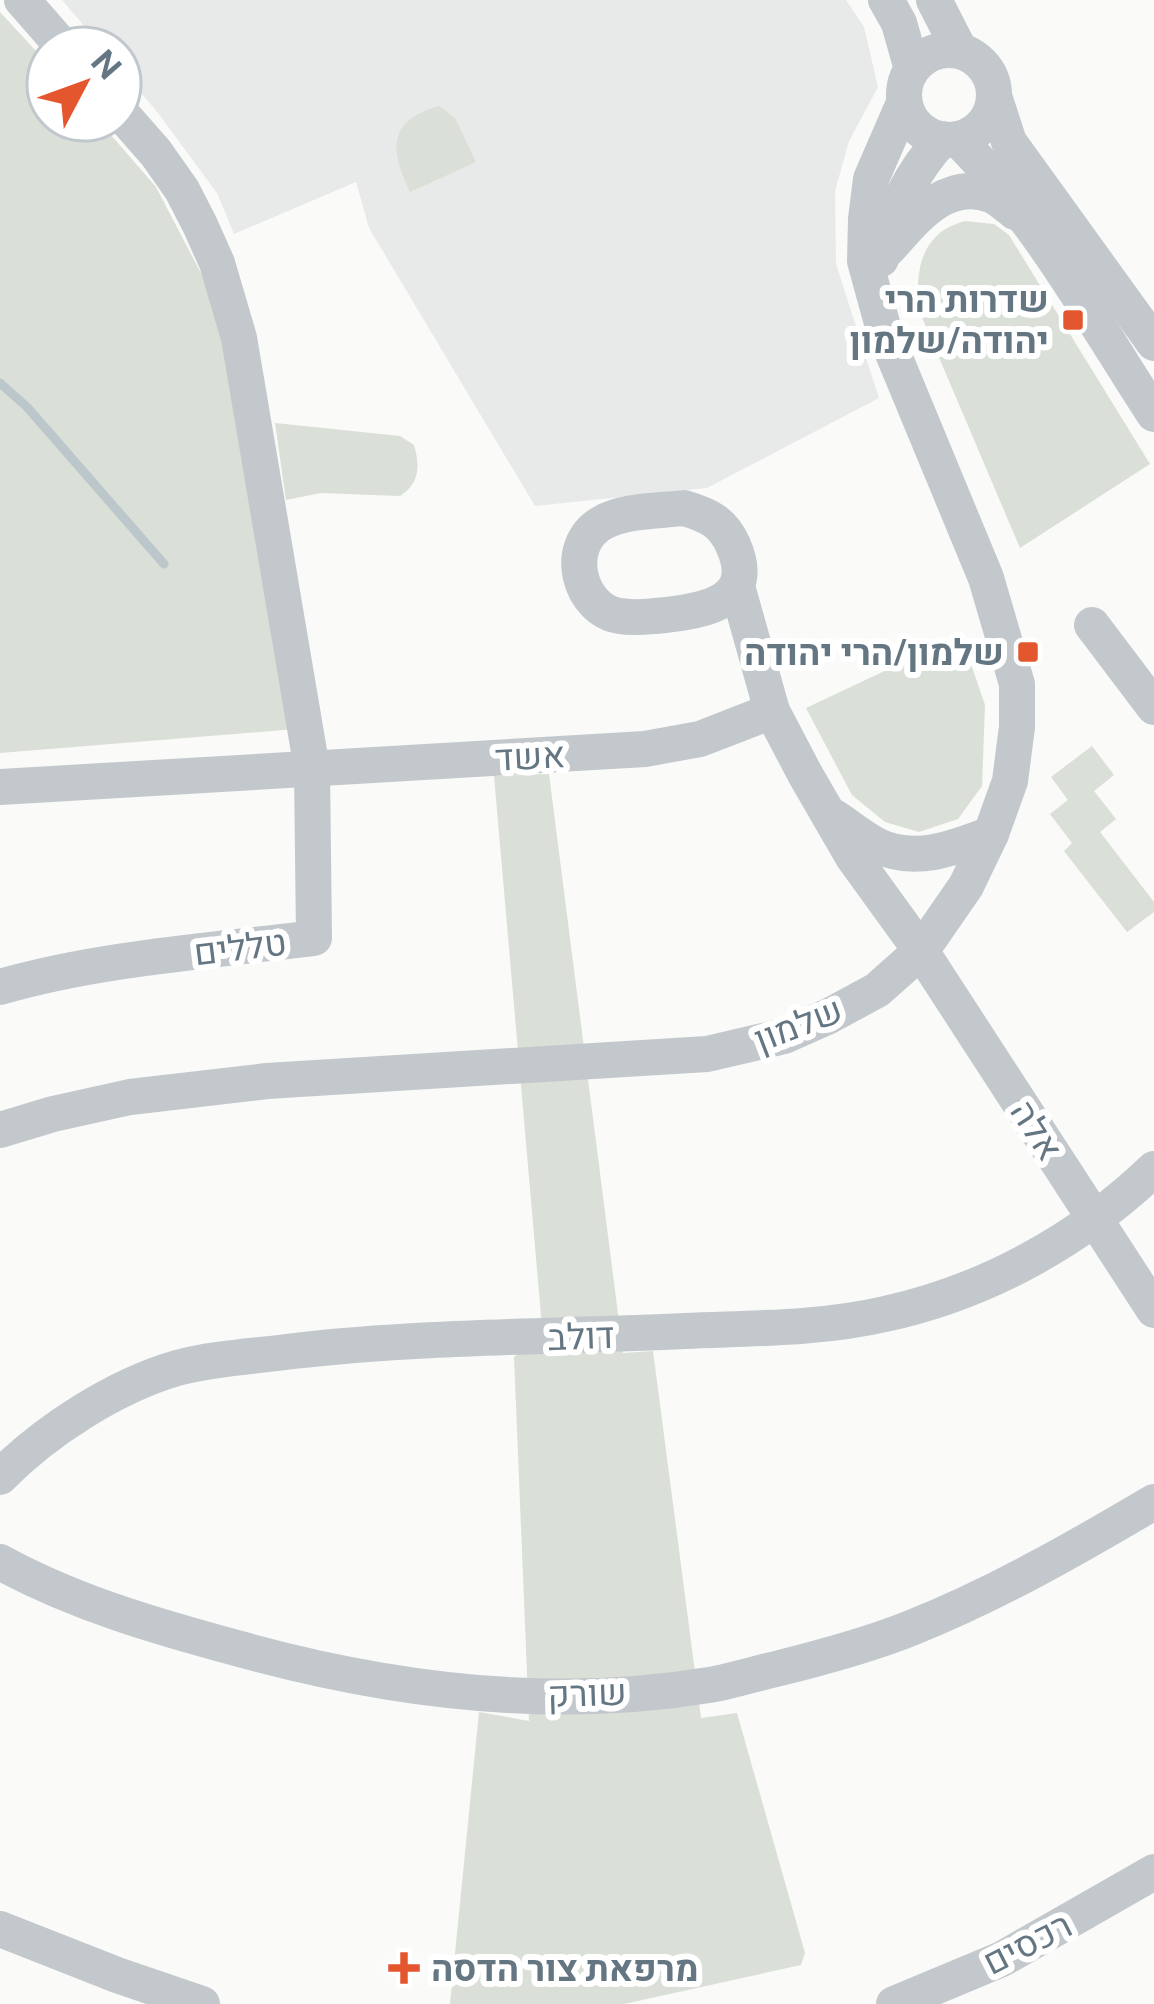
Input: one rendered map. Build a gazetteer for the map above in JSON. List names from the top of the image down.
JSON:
{
  "streets": {
    "street": [
      "אשד",
      "טללים",
      "שלמון",
      "אלה",
      "דולב",
      "שורק",
      "רכסים"
    ]
  },
  "crossings": [
    ["אשד", "טללים"],
    ["שלמון", "אלה"],
    ["אלה", "דולב"]
  ],
  "places": {
    "transit": ["שדרות הרי יהודה/שלמון", "שלמון/הרי יהודה"],
    "health": ["מרפאת צור הדסה"]
  },
  "north": "top right"
}
